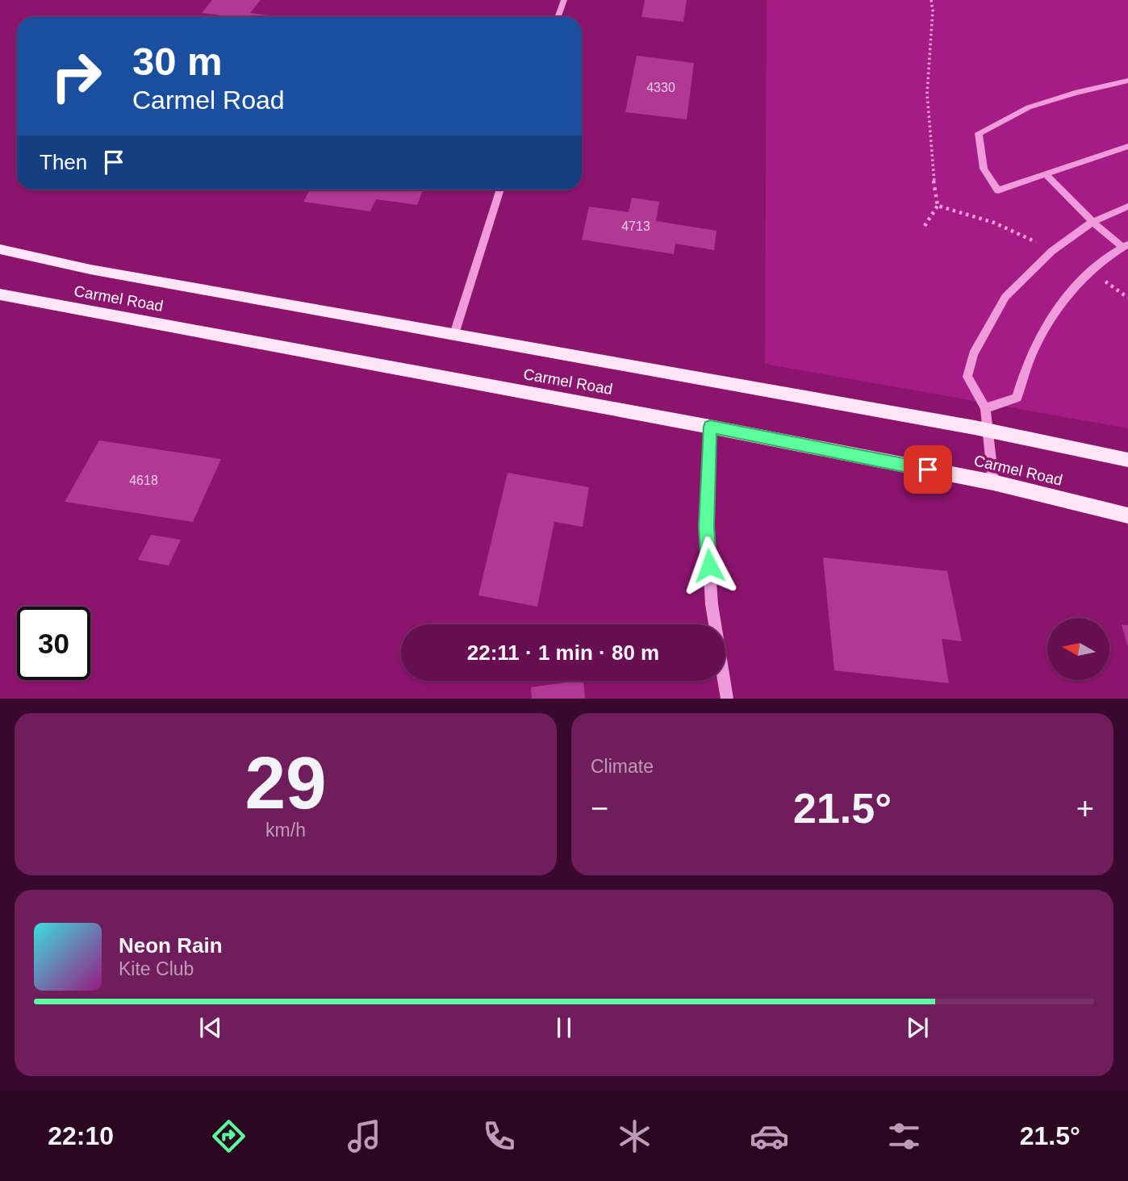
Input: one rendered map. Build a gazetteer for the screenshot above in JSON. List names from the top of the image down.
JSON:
{
  "streets": {
    "main road": ["Carmel Road"]
  },
  "house_numbers": ["4330", "4713", "4618"],
  "north": "left",
  "page": {
    "turn": ["30 m", "Carmel Road"],
    "then": "Then",
    "limit": "30",
    "trip": "22:11 · 1 min · 80 m",
    "tile": [
      ["29", "km/h"],
      "Climate"
    ],
    "heat": ["−", "21.5°", "+"],
    "song": ["Neon Rain", "Kite Club"],
    "tabs": ["22:10", "21.5°"]
  }
}
